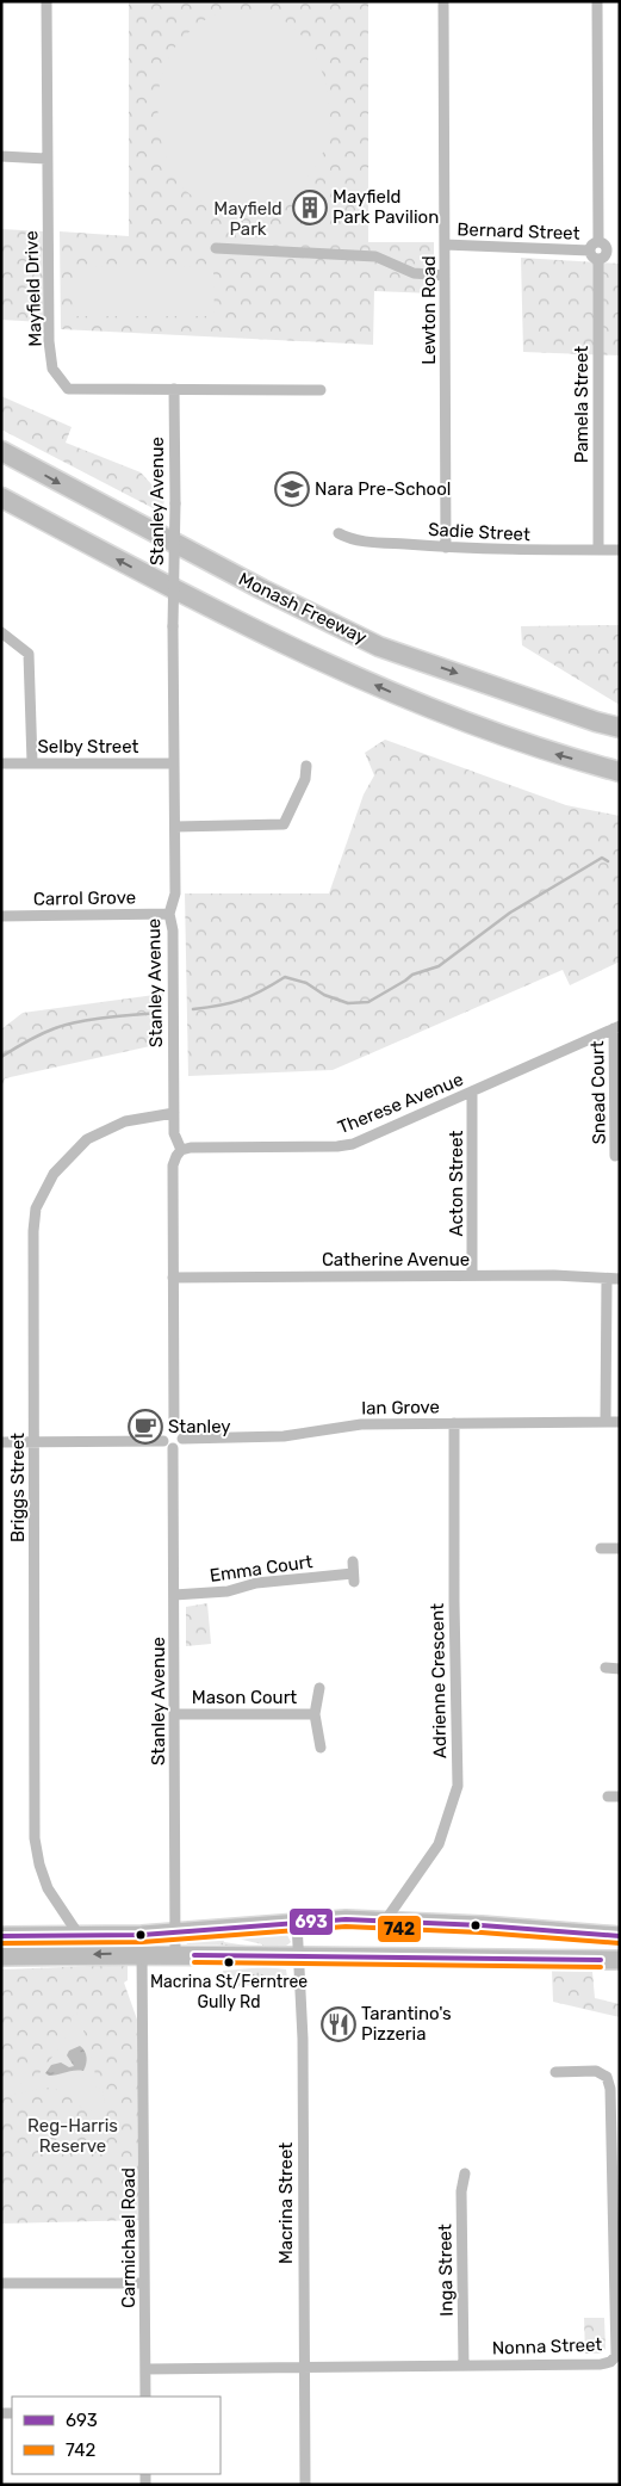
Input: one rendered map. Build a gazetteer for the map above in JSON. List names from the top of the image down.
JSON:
{
  "streets": {
    "highway": ["Monash Freeway"],
    "street": [
      "Bernard Street",
      "Mayfield Drive",
      "Lewton Road",
      "Pamela Street",
      "Stanley Avenue",
      "Sadie Street",
      "Selby Street",
      "Carrol Grove",
      "Snead Court",
      "Therese Avenue",
      "Acton Street",
      "Catherine Avenue",
      "Ian Grove",
      "Briggs Street",
      "Emma Court",
      "Adrienne Crescent",
      "Mason Court",
      "Macrina Street",
      "Carmichael Road",
      "Inga Street",
      "Nonna Street"
    ]
  },
  "crossings": [
    ["Bernard Street", "Lewton Road"],
    ["Mayfield Drive", "Stanley Avenue"],
    ["Lewton Road", "Sadie Street"],
    ["Pamela Street", "Sadie Street"],
    ["Stanley Avenue", "Selby Street"],
    ["Stanley Avenue", "Carrol Grove"],
    ["Stanley Avenue", "Therese Avenue"],
    ["Stanley Avenue", "Ian Grove"],
    ["Stanley Avenue", "Briggs Street"],
    ["Stanley Avenue", "Emma Court"],
    ["Stanley Avenue", "Mason Court"],
    ["Snead Court", "Therese Avenue"],
    ["Therese Avenue", "Acton Street"],
    ["Acton Street", "Catherine Avenue"],
    ["Ian Grove", "Adrienne Crescent"],
    ["Macrina Street", "Nonna Street"],
    ["Carmichael Road", "Nonna Street"],
    ["Inga Street", "Nonna Street"]
  ],
  "parks": ["Mayfield Park", "Reg-Harris Reserve"],
  "places": {
    "building": ["Mayfield Park Pavilion"],
    "school or university": ["Nara Pre-School"],
    "cafe": ["Stanley"],
    "other": ["Macrina St/Ferntree Gully Rd"],
    "restaurant": ["Tarantino's Pizzeria"]
  },
  "lines": ["transit line 693", "transit line 742"],
  "legend": ["693", "742"]
}
